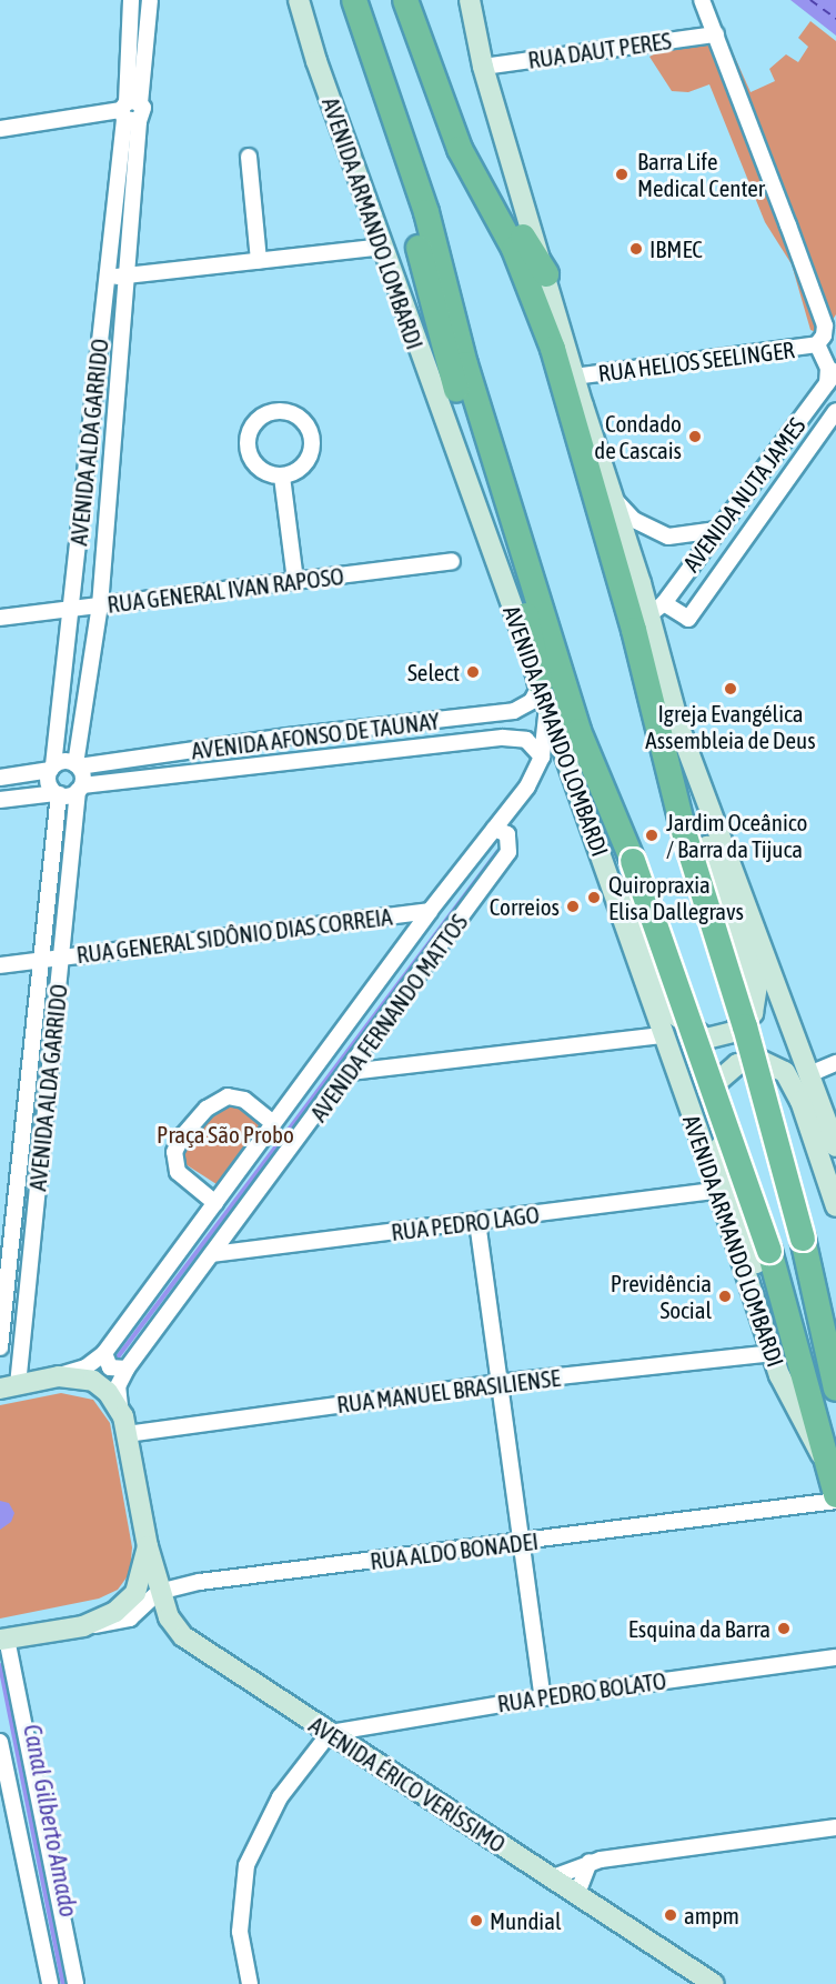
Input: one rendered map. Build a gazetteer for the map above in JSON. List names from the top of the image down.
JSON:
{
  "streets": {
    "highway": ["AVENIDA ARMANDO LOMBARDI"],
    "main road": ["AVENIDA ÉRICO VERÍSSIMO"],
    "street": [
      "RUA DAUT PERES",
      "RUA HELIOS SEELINGER",
      "AVENIDA ALDA GARRIDO",
      "AVENIDA NUTA JAMES",
      "RUA GENERAL IVAN RAPOSO",
      "AVENIDA AFONSO DE TAUNAY",
      "RUA GENERAL SIDÔNIO DIAS CORREIA",
      "AVENIDA FERNANDO MATTOS",
      "RUA PEDRO LAGO",
      "RUA MANUEL BRASILIENSE",
      "RUA ALDO BONADEI",
      "RUA PEDRO BOLATO"
    ]
  },
  "crossings": [
    ["AVENIDA ARMANDO LOMBARDI", "AVENIDA AFONSO DE TAUNAY"],
    ["AVENIDA ARMANDO LOMBARDI", "AVENIDA FERNANDO MATTOS"],
    ["AVENIDA ARMANDO LOMBARDI", "RUA PEDRO LAGO"],
    ["AVENIDA ARMANDO LOMBARDI", "RUA MANUEL BRASILIENSE"],
    ["RUA HELIOS SEELINGER", "AVENIDA NUTA JAMES"],
    ["AVENIDA ALDA GARRIDO", "RUA GENERAL IVAN RAPOSO"],
    ["AVENIDA ALDA GARRIDO", "AVENIDA AFONSO DE TAUNAY"],
    ["AVENIDA ALDA GARRIDO", "RUA GENERAL SIDÔNIO DIAS CORREIA"],
    ["AVENIDA AFONSO DE TAUNAY", "AVENIDA FERNANDO MATTOS"],
    ["RUA GENERAL SIDÔNIO DIAS CORREIA", "AVENIDA FERNANDO MATTOS"],
    ["AVENIDA FERNANDO MATTOS", "RUA PEDRO LAGO"],
    ["AVENIDA FERNANDO MATTOS", "AVENIDA ÉRICO VERÍSSIMO"],
    ["RUA MANUEL BRASILIENSE", "AVENIDA ÉRICO VERÍSSIMO"],
    ["RUA ALDO BONADEI", "AVENIDA ÉRICO VERÍSSIMO"],
    ["RUA PEDRO BOLATO", "AVENIDA ÉRICO VERÍSSIMO"]
  ],
  "water": ["Canal Gilberto Amado"],
  "parks": ["Praça São Probo"],
  "places": [
    "Barra Life Medical Center",
    "IBMEC",
    "Condado de Cascais",
    "Select",
    "Igreja Evangélica Assembleia de Deus",
    "Jardim Oceânico / Barra da Tijuca",
    "Quiropraxia Elisa Dallegravs",
    "Correios",
    "Previdência Social",
    "Esquina da Barra",
    "ampm",
    "Mundial"
  ]
}
